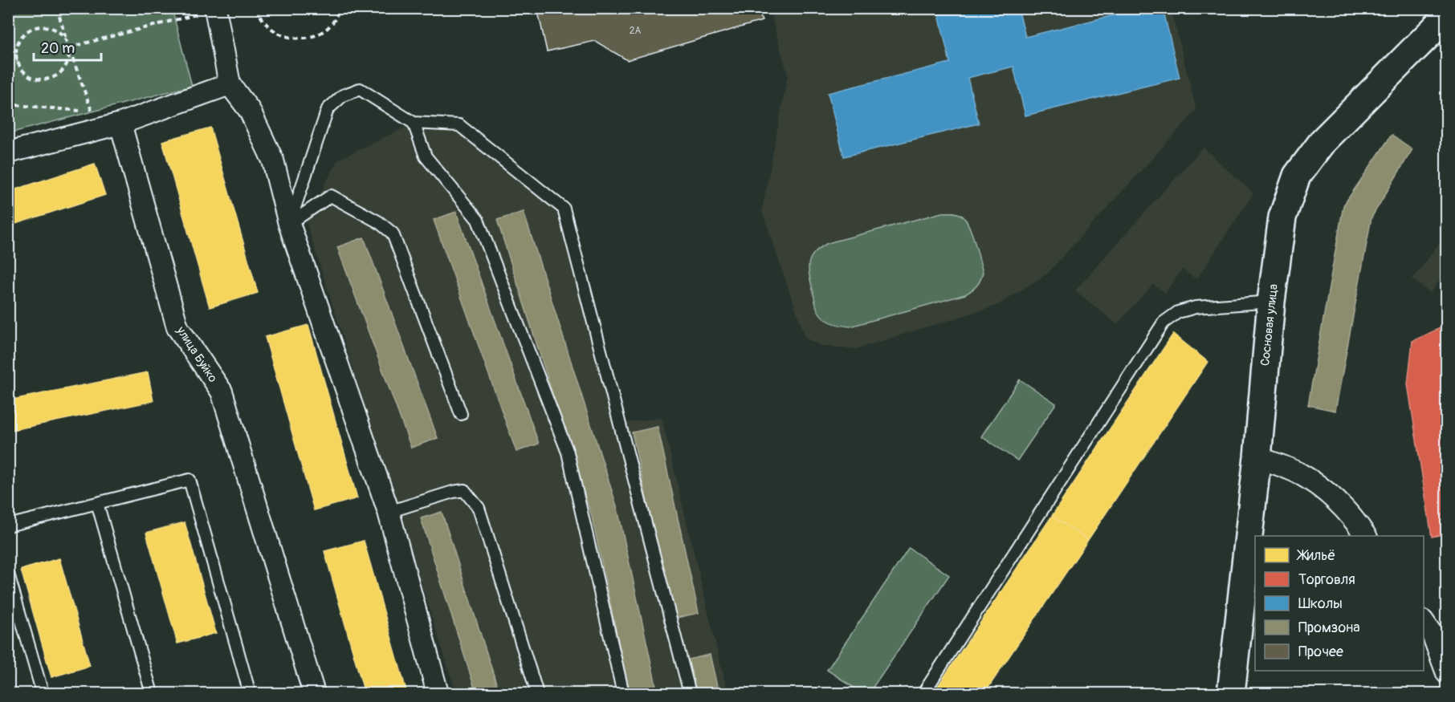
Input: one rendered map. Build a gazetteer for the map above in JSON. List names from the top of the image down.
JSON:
{
  "streets": {
    "street": ["Сосновая улица", "улица Буйко"]
  },
  "house_numbers": ["2А"],
  "legend": [
    "Жильё",
    "Торговля",
    "Школы",
    "Промзона",
    "Прочее"
  ],
  "scale_bar": "20 m"
}
